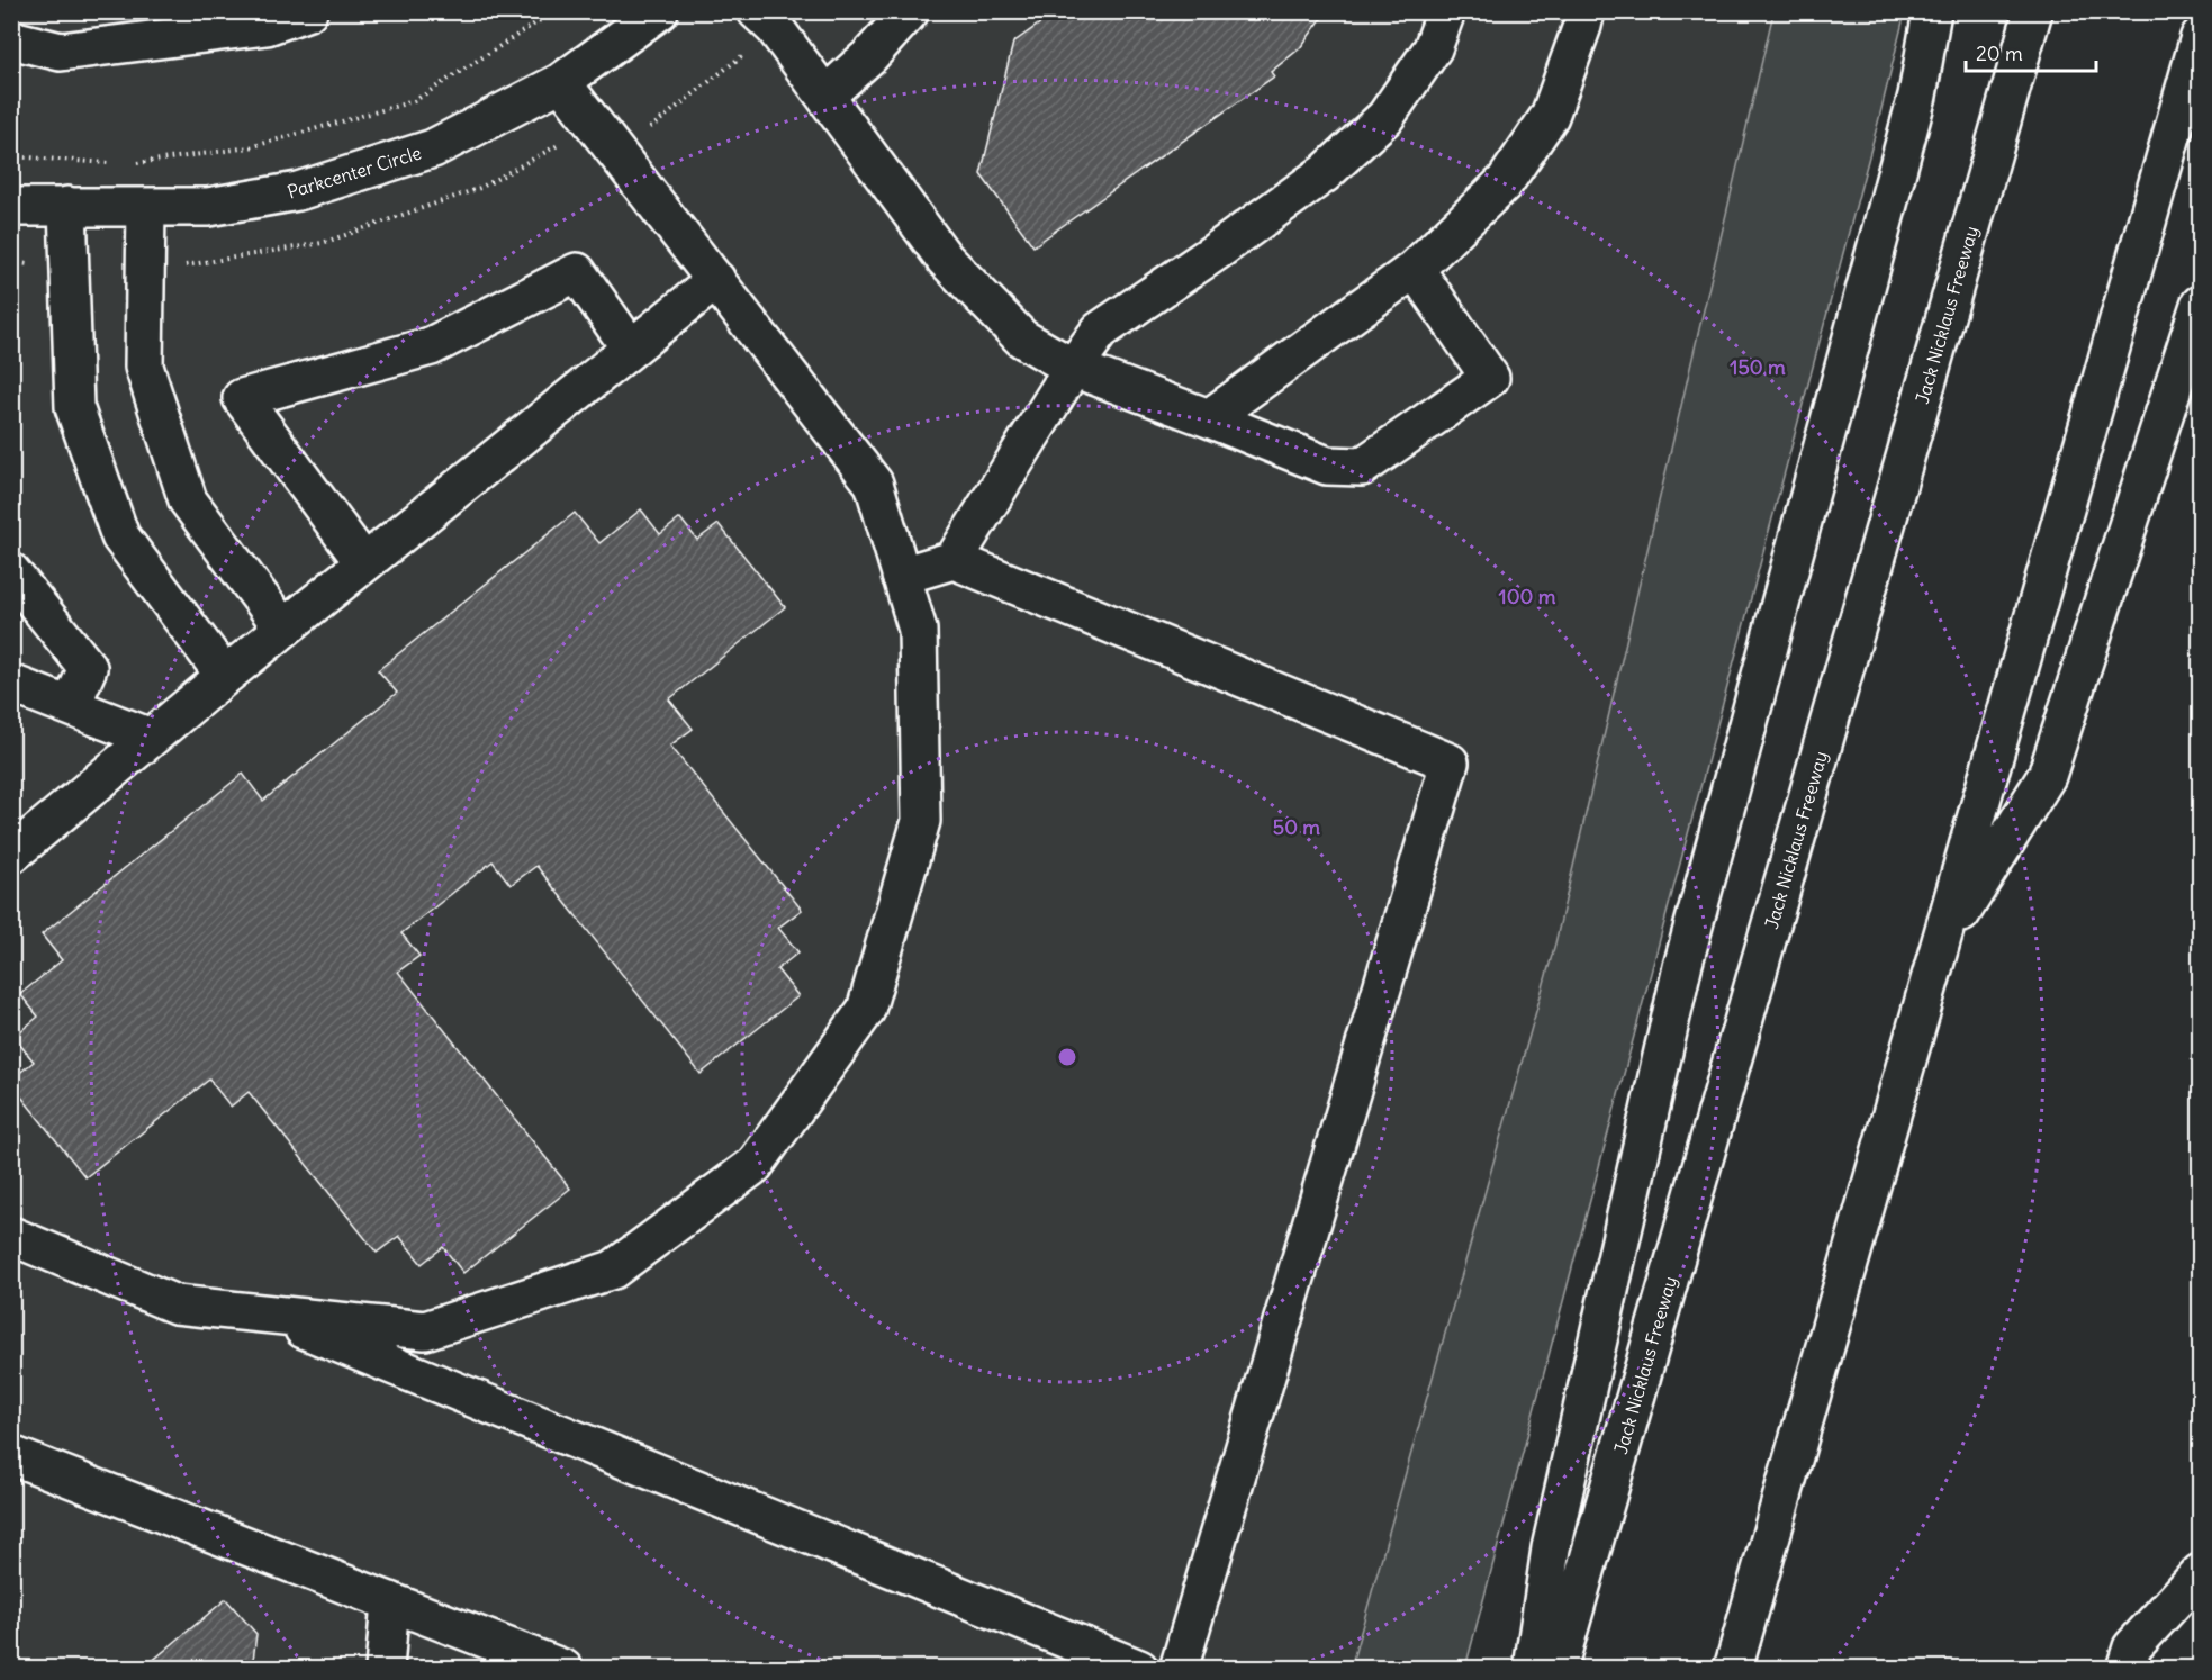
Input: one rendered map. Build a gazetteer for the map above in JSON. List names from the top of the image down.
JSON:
{
  "streets": {
    "main road": ["Parkcenter Circle", "Jack Nicklaus Freeway"]
  },
  "scale_bar": "20 m",
  "rings": ["150 m", "100 m", "50 m"]
}
